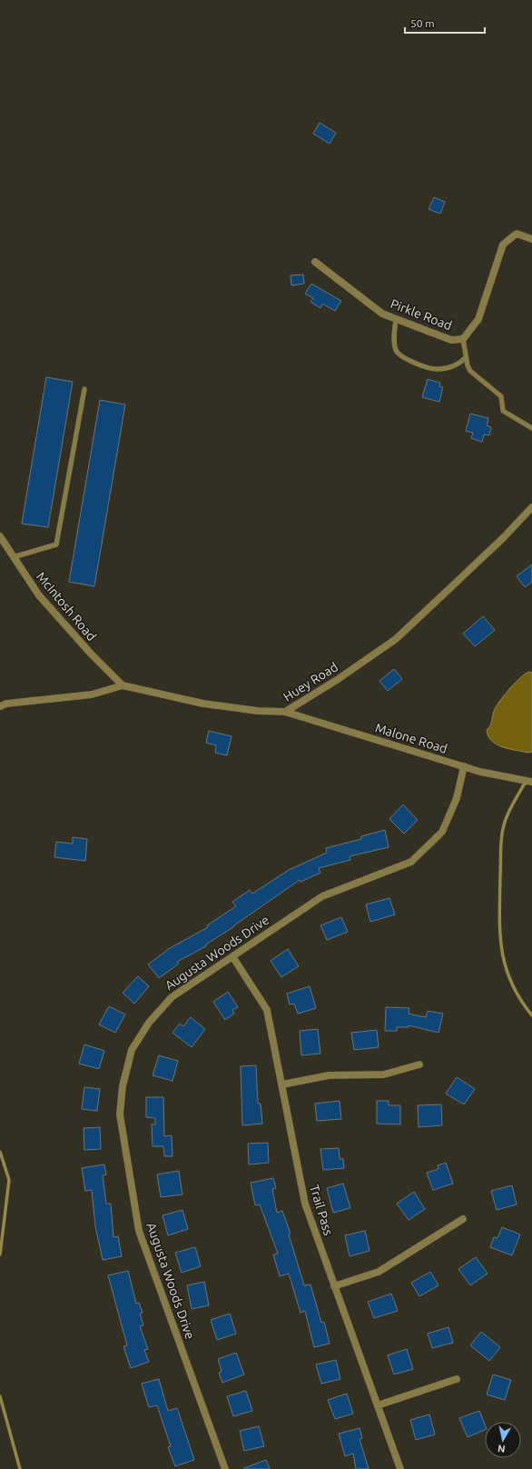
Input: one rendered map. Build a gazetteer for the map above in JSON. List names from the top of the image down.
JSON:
{
  "streets": {
    "street": [
      "Pirkle Road",
      "McIntosh Road",
      "Huey Road",
      "Malone Road",
      "Augusta Woods Drive",
      "Trail Pass"
    ]
  },
  "crossings": [
    ["McIntosh Road", "Huey Road"],
    ["Huey Road", "Malone Road"],
    ["Malone Road", "Augusta Woods Drive"],
    ["Augusta Woods Drive", "Trail Pass"]
  ],
  "scale_bar": "50 m",
  "north": "bottom"
}
